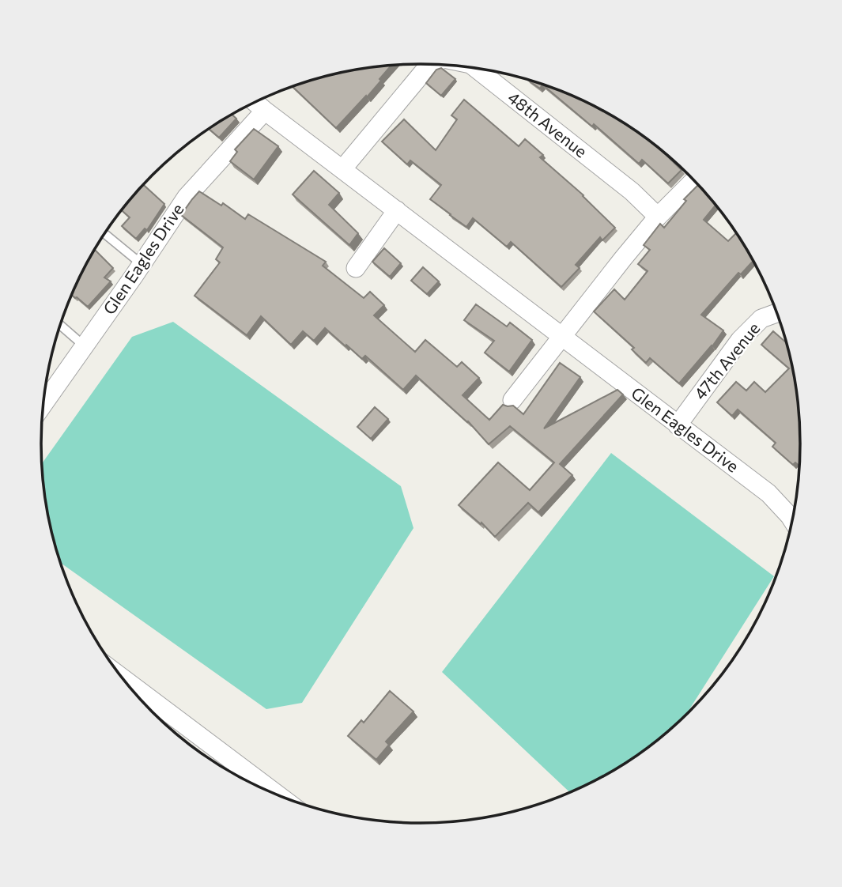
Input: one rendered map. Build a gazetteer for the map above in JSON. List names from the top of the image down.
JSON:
{
  "streets": {
    "street": ["48th Avenue", "Glen Eagles Drive", "47th Avenue"]
  },
  "crossings": [
    ["48th Avenue", "Glen Eagles Drive"],
    ["Glen Eagles Drive", "47th Avenue"]
  ]
}
